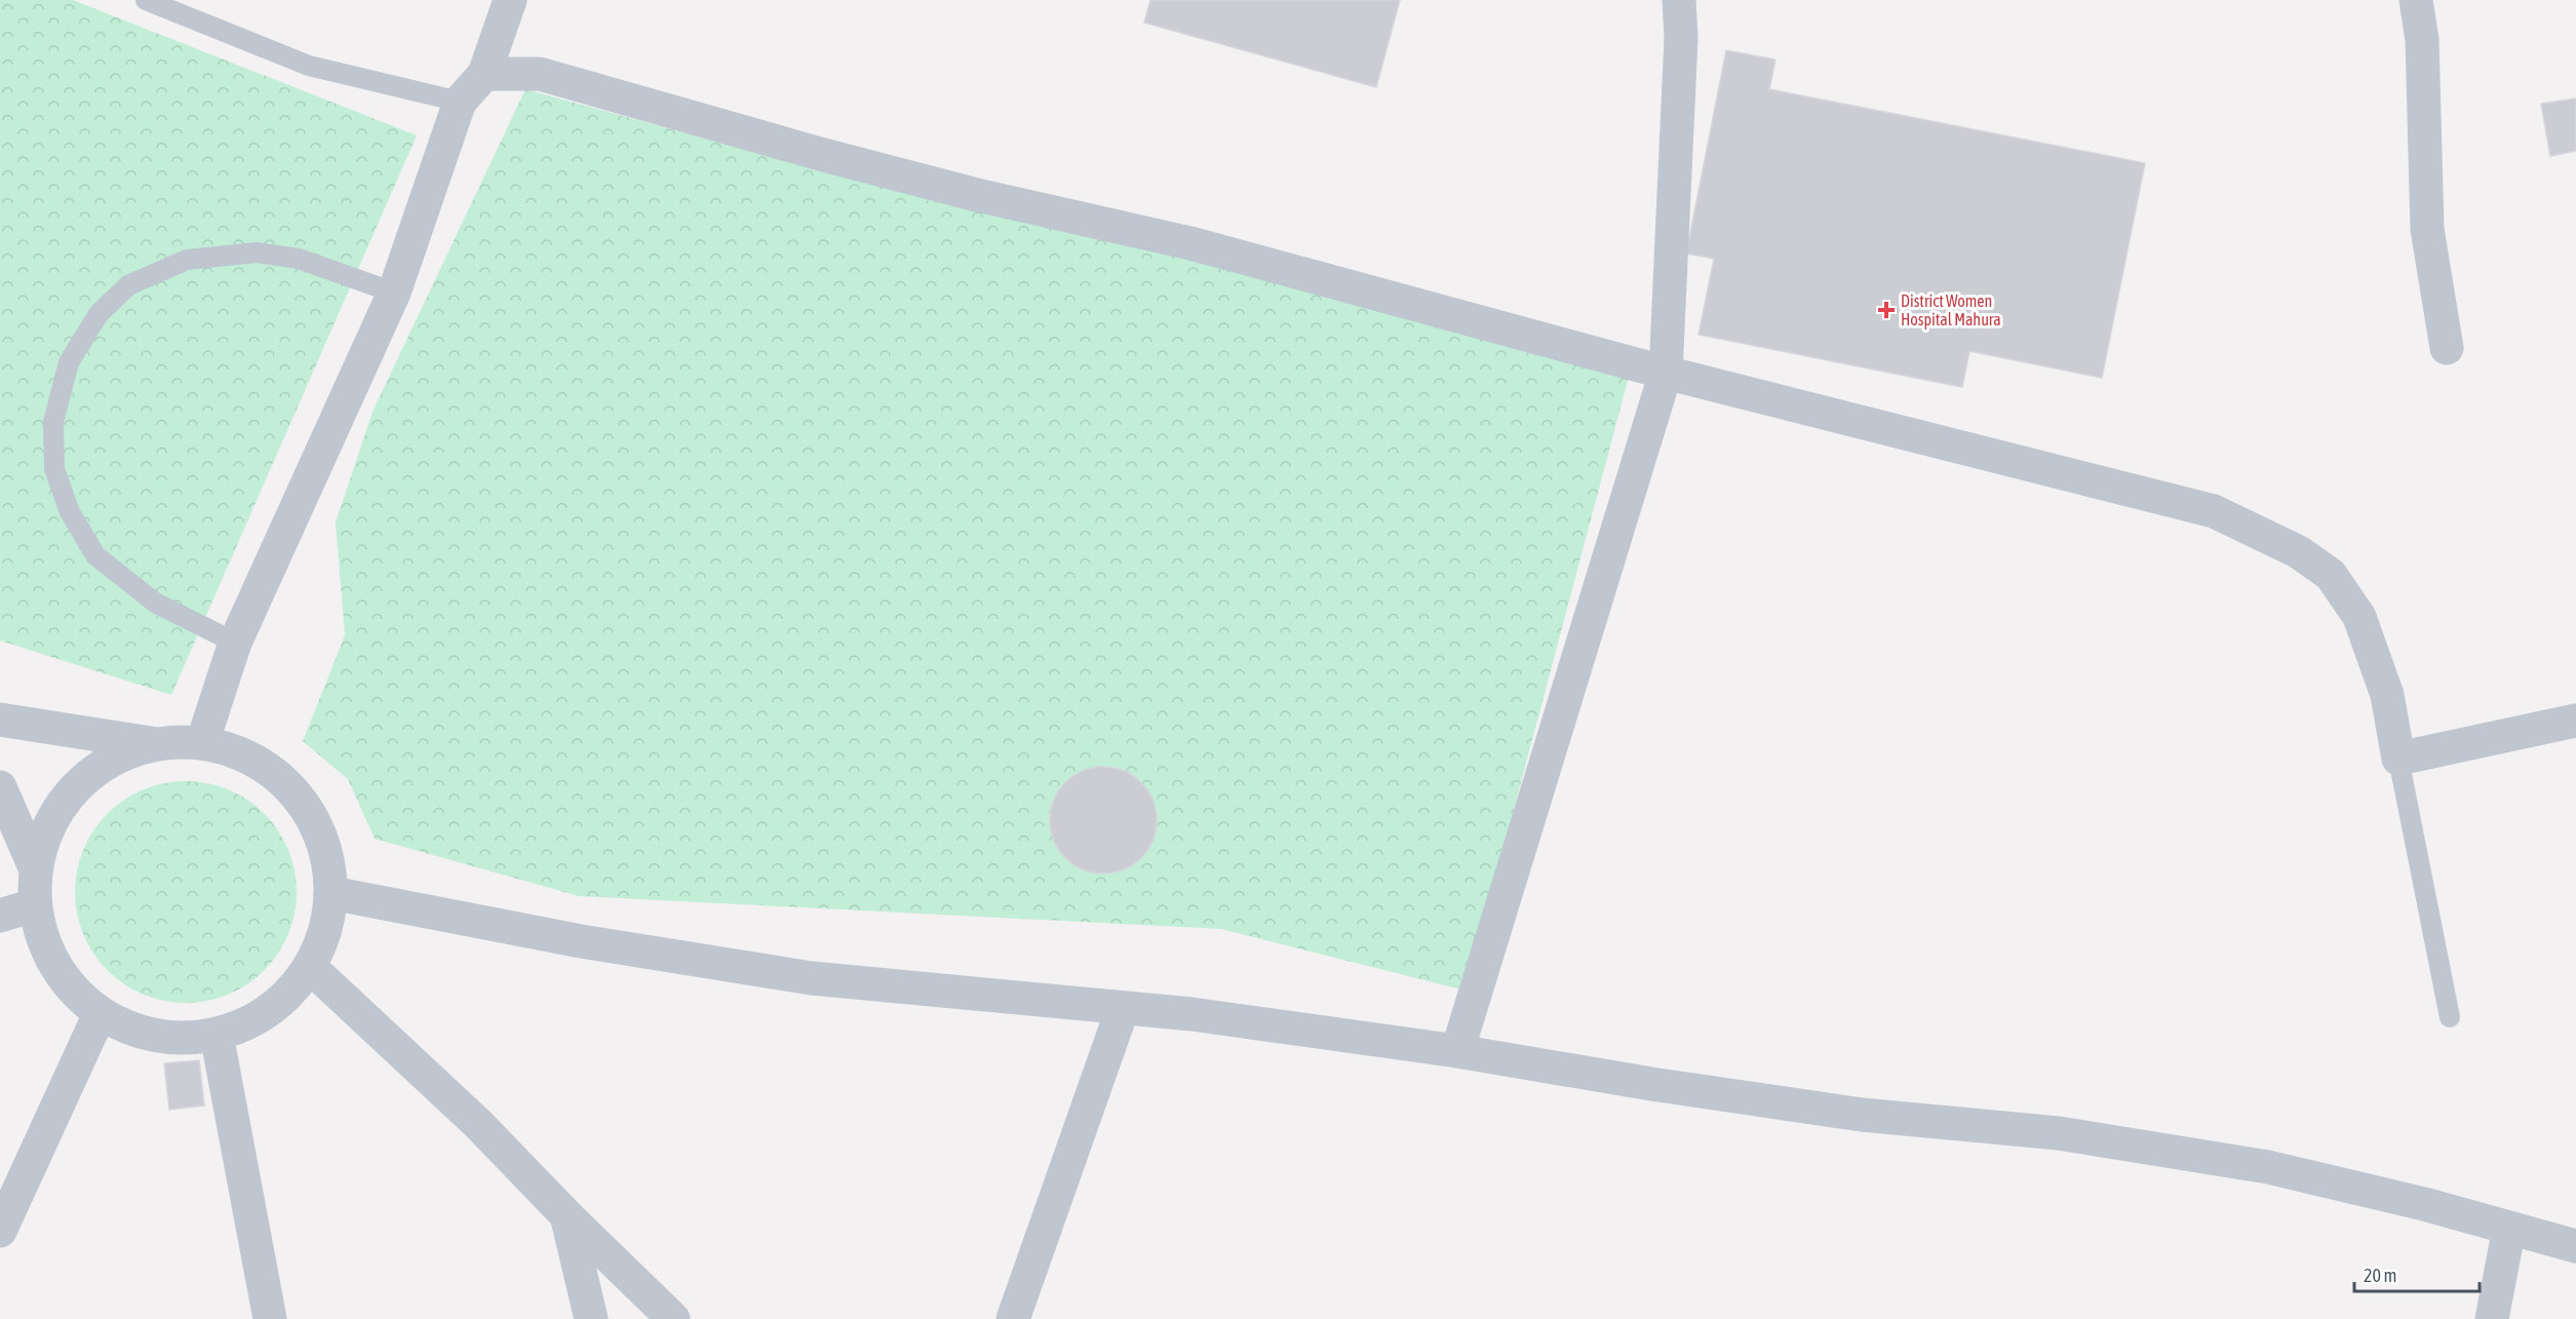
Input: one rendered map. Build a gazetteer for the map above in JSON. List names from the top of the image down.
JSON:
{
  "places": {
    "health": ["District Women Hospital Mahura"]
  },
  "scale_bar": "20 m"
}
